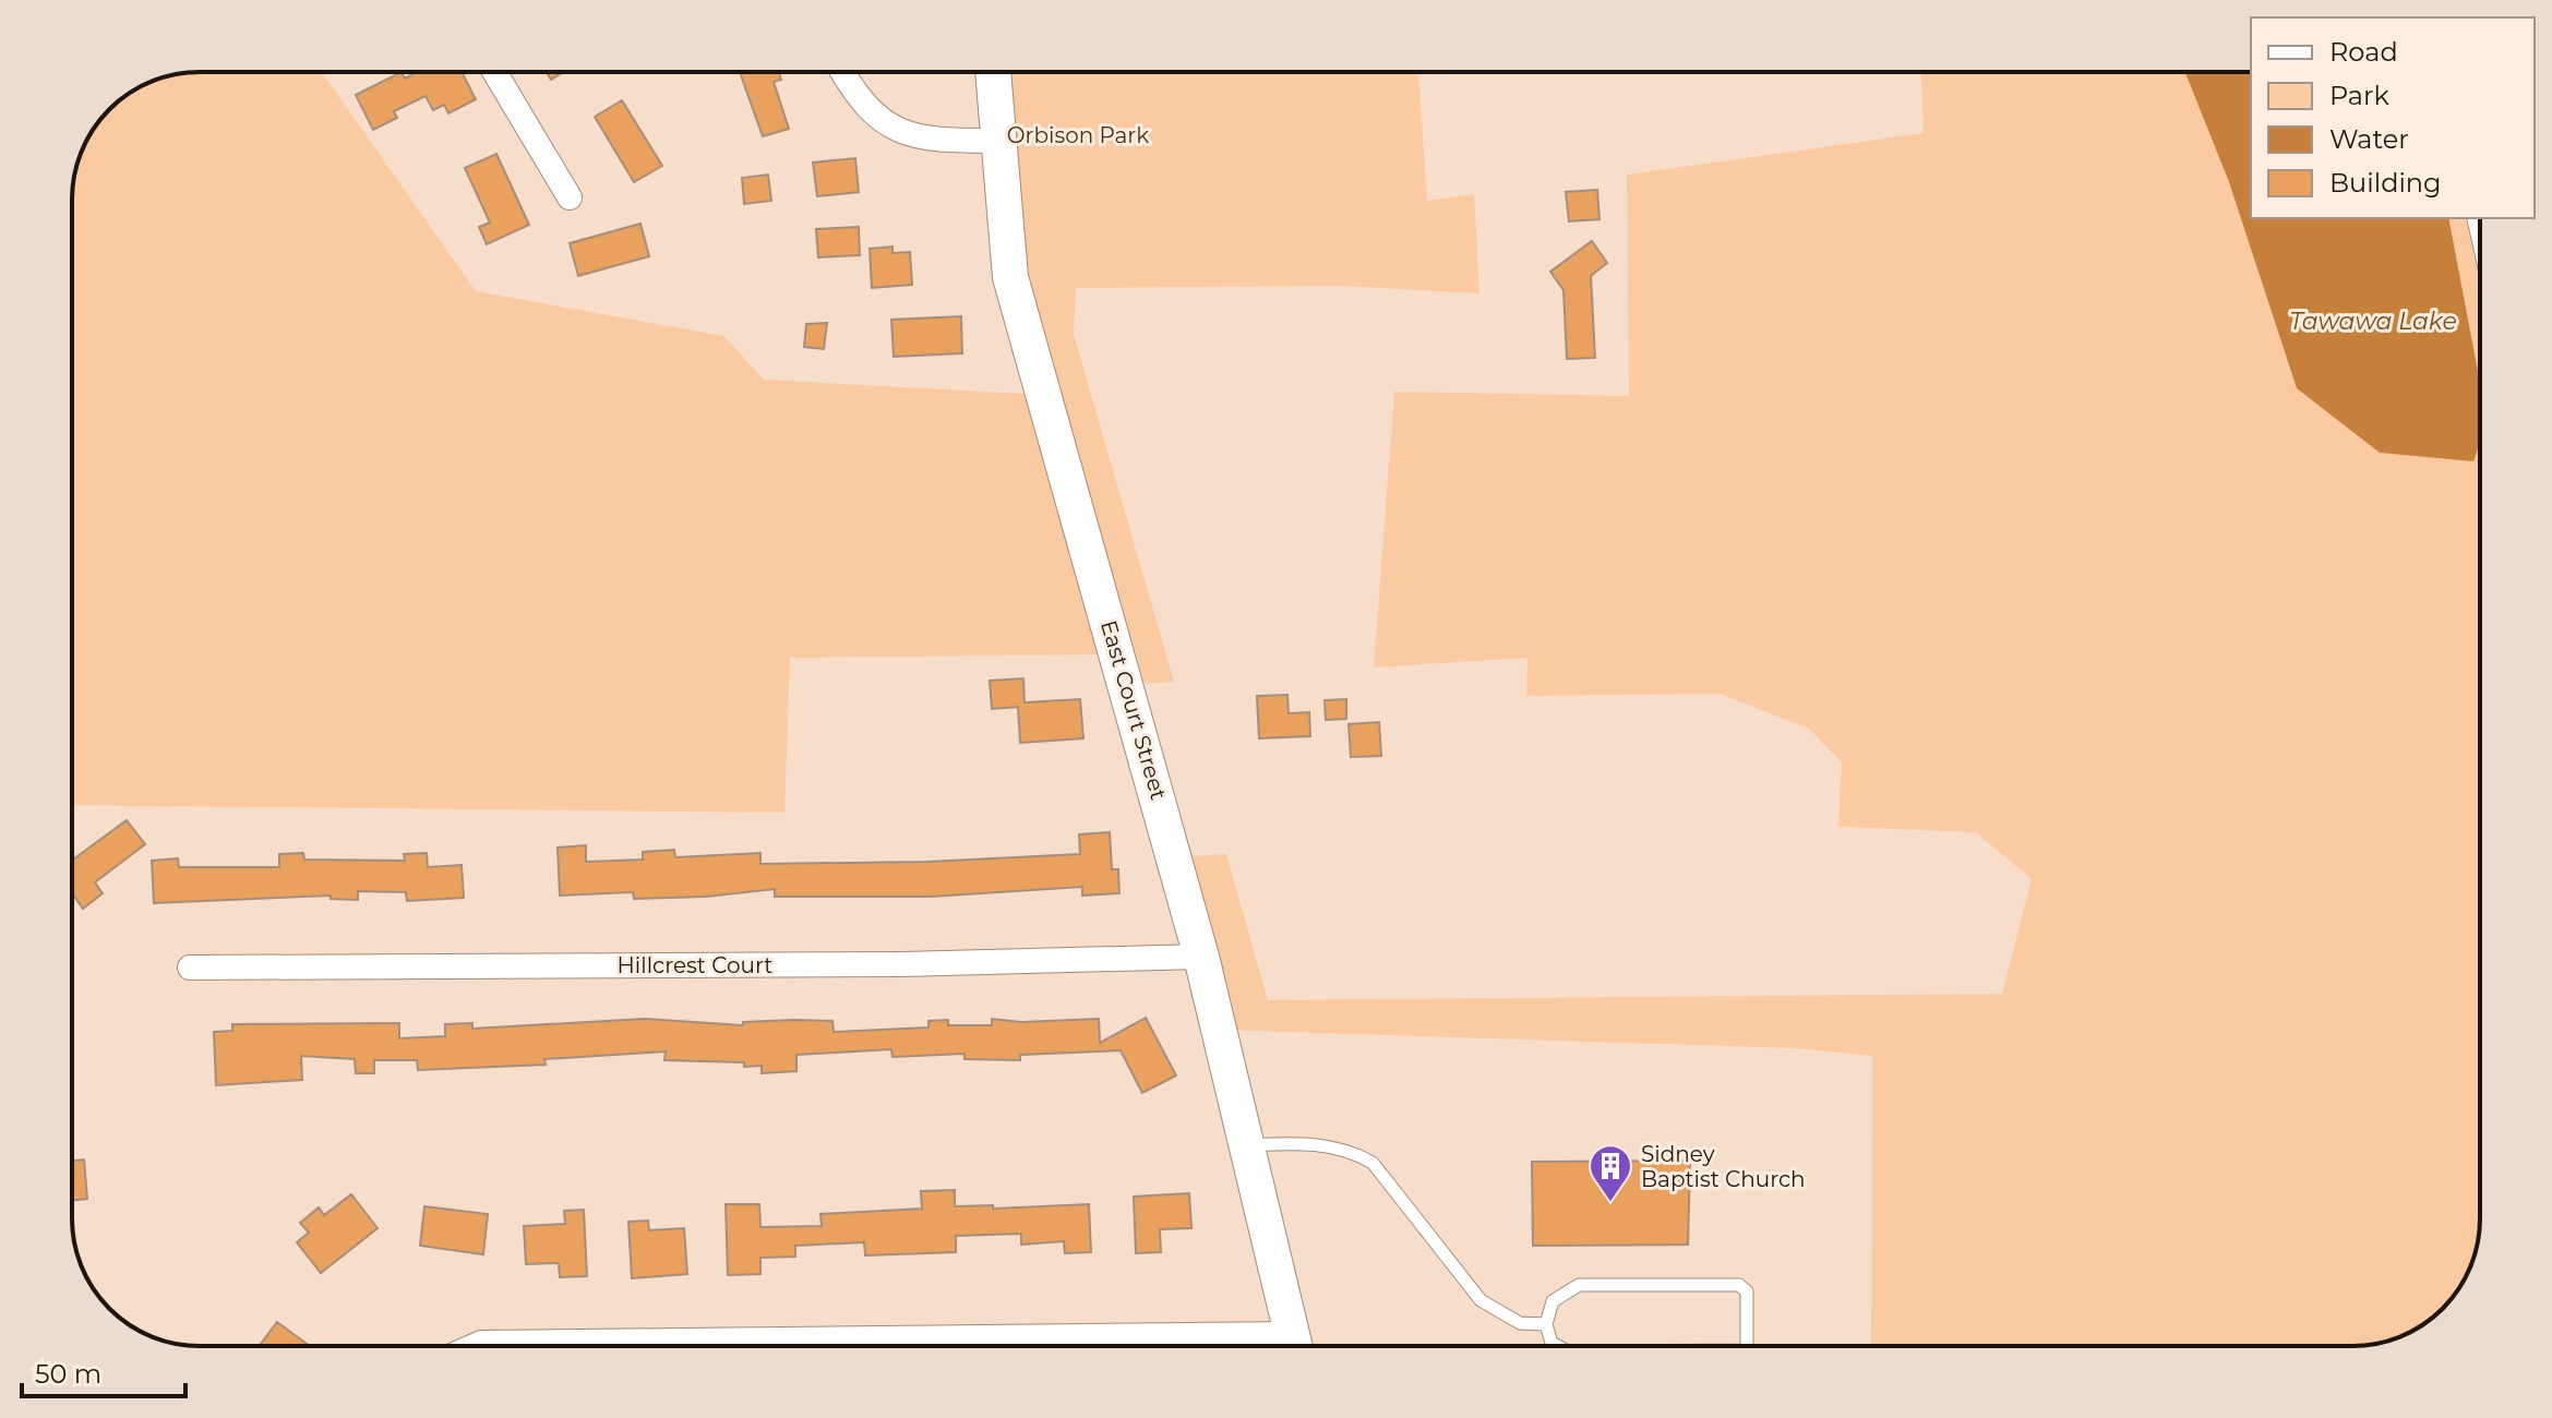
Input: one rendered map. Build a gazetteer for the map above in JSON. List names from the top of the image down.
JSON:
{
  "streets": {
    "main road": ["East Court Street"],
    "street": ["Hillcrest Court"]
  },
  "crossings": [
    ["East Court Street", "Hillcrest Court"]
  ],
  "water": ["Tawawa Lake"],
  "parks": ["Orbison Park"],
  "places": {
    "building": ["Sidney Baptist Church"]
  },
  "legend": [
    "Road",
    "Park",
    "Water",
    "Building"
  ],
  "scale_bar": "50 m"
}
